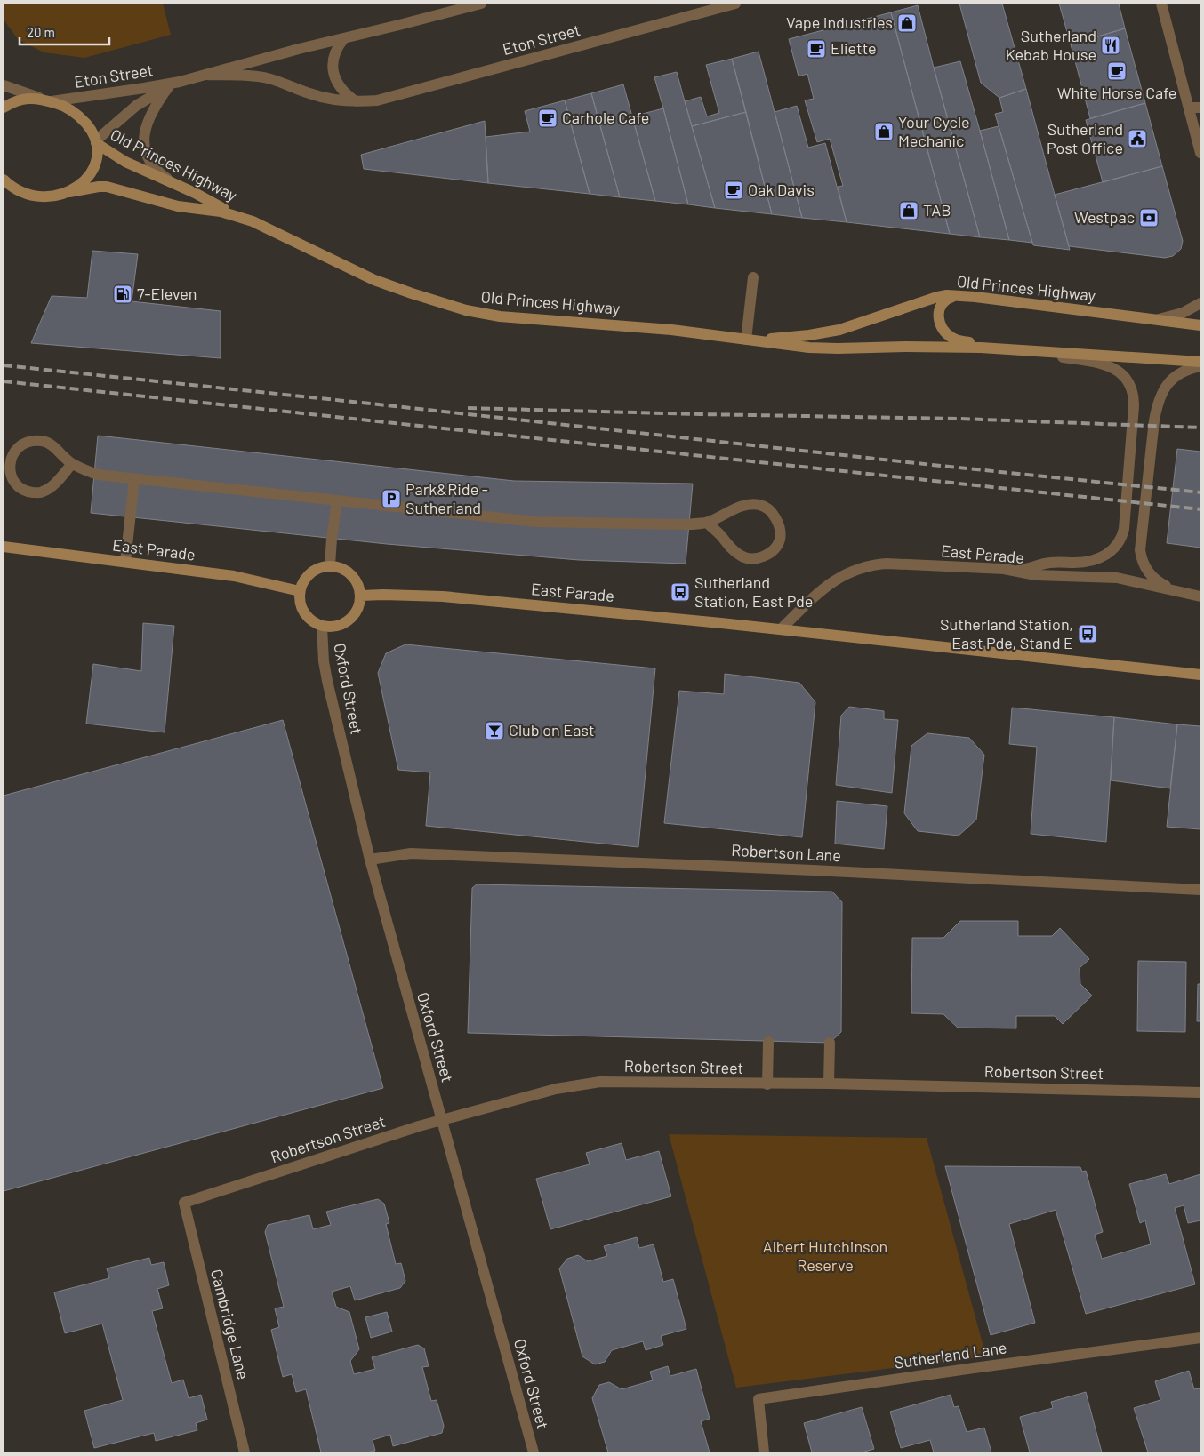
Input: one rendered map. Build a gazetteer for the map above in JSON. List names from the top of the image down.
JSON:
{
  "streets": {
    "street": [
      "Eton Street",
      "Old Princes Highway",
      "East Parade",
      "Oxford Street",
      "Robertson Lane",
      "Robertson Street",
      "Cambridge Lane",
      "Sutherland Lane"
    ]
  },
  "crossings": [
    ["Eton Street", "Old Princes Highway"],
    ["East Parade", "Oxford Street"],
    ["Oxford Street", "Robertson Lane"],
    ["Oxford Street", "Robertson Street"],
    ["Robertson Street", "Cambridge Lane"]
  ],
  "parks": ["Albert Hutchinson Reserve"],
  "places": {
    "shop": ["Vape Industries", "Your Cycle Mechanic", "TAB"],
    "restaurant": ["Sutherland Kebab House"],
    "cafe": [
      "Eliette",
      "White Horse Cafe",
      "Carhole Cafe",
      "Oak Davis"
    ],
    "public building": ["Sutherland Post Office"],
    "bank": ["Westpac"],
    "fuel station": ["7-Eleven"],
    "parking": ["Park&Ride - Sutherland"],
    "bus stop": ["Sutherland Station, East Pde", "Sutherland Station, East Pde, Stand E"],
    "bar": ["Club on East"]
  },
  "scale_bar": "20 m"
}
